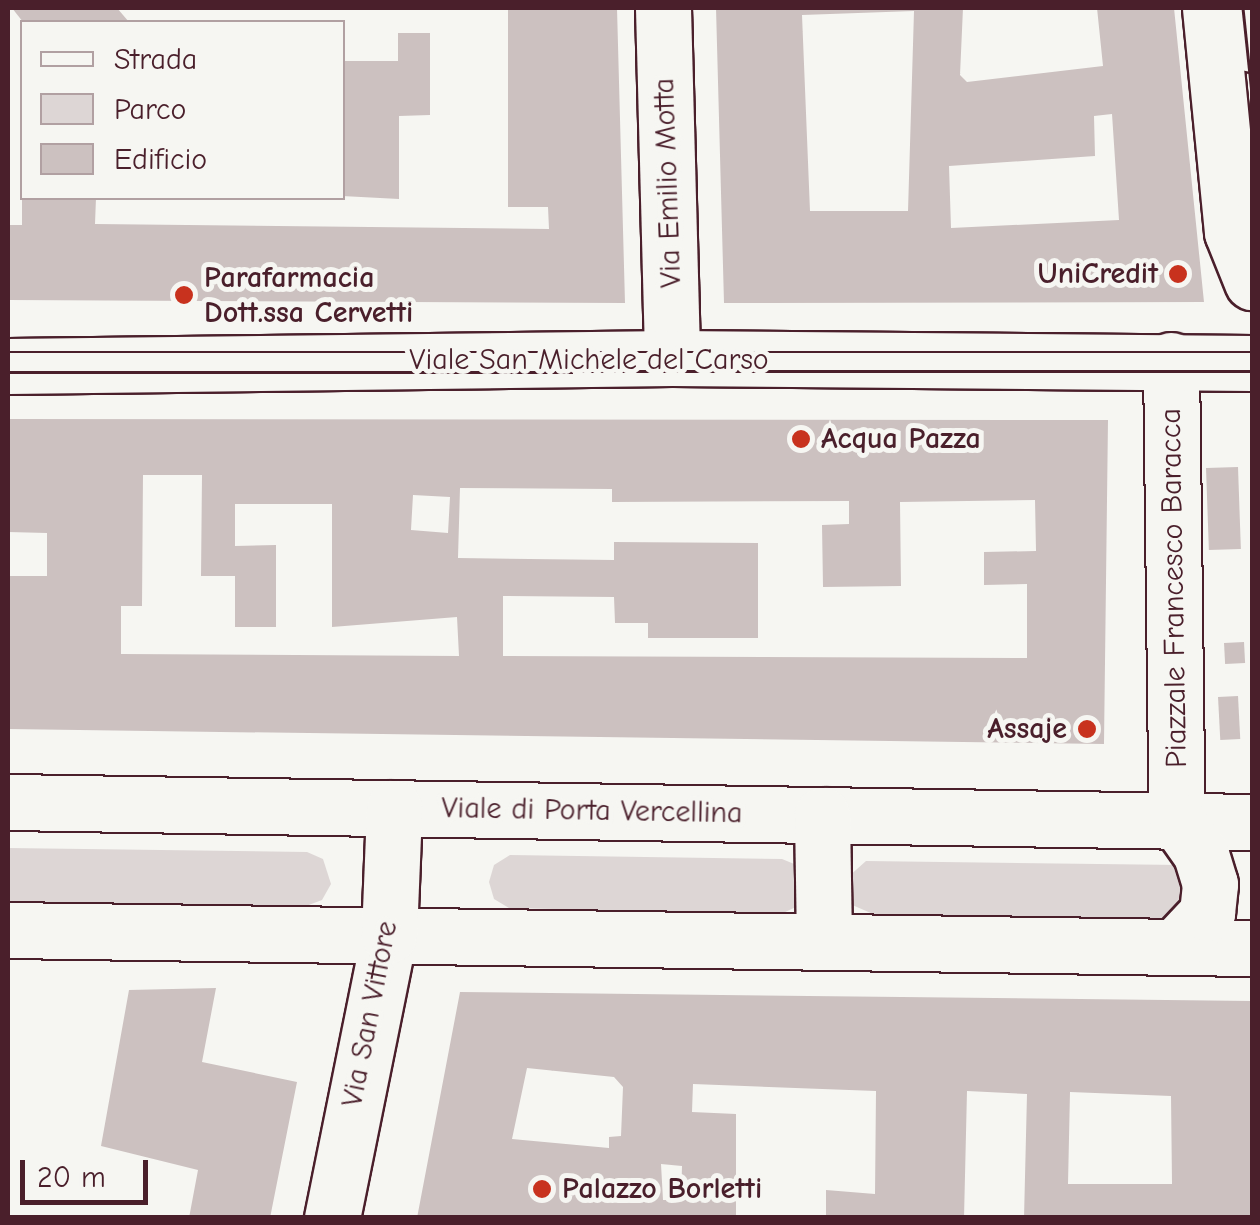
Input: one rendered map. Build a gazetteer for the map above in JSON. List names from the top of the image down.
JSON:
{
  "streets": {
    "main road": [
      "Via Emilio Motta",
      "Viale San Michele del Carso",
      "Piazzale Francesco Baracca",
      "Viale di Porta Vercellina",
      "Via San Vittore"
    ]
  },
  "crossings": [
    ["Via Emilio Motta", "Viale San Michele del Carso"],
    ["Viale San Michele del Carso", "Piazzale Francesco Baracca"],
    ["Piazzale Francesco Baracca", "Viale di Porta Vercellina"],
    ["Viale di Porta Vercellina", "Via San Vittore"]
  ],
  "places": [
    "UniCredit",
    "Parafarmacia Dott.ssa Cervetti",
    "Acqua Pazza",
    "Assaje",
    "Palazzo Borletti"
  ],
  "legend": ["Strada", "Parco", "Edificio"],
  "scale_bar": "20 m"
}
